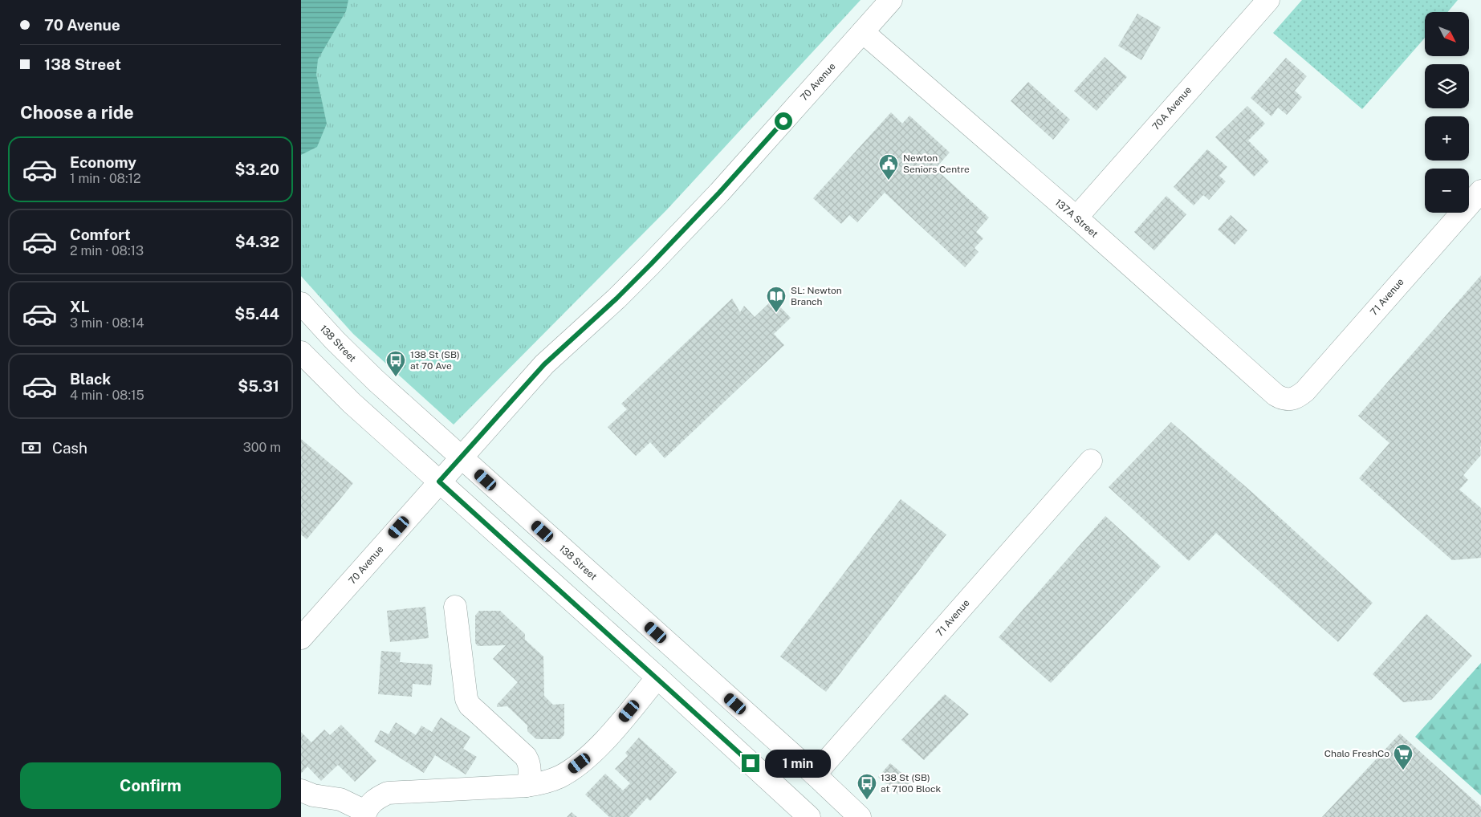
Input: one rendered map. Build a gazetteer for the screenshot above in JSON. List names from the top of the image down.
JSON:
{
  "streets": {
    "street": [
      "70 Avenue",
      "70A Avenue",
      "137A Street",
      "71 Avenue",
      "138 Street"
    ]
  },
  "crossings": [
    ["70 Avenue", "137A Street"],
    ["70 Avenue", "138 Street"],
    ["70A Avenue", "137A Street"],
    ["137A Street", "71 Avenue"],
    ["71 Avenue", "138 Street"]
  ],
  "places": {
    "public building": ["Newton Seniors Centre"],
    "library": ["SL: Newton Branch"],
    "bus stop": ["138 St (SB) at 70 Ave", "138 St (SB) at 7100 Block"],
    "supermarket": ["Chalo FreshCo"]
  },
  "north": "bottom right",
  "page": {
    "banner": ["70 Avenue", "138 Street"],
    "map_buttons": ["+", "−"],
    "heading": "Choose a ride",
    "list": [
      {
        "name": "Economy",
        "note": "1 min · 08:12",
        "value": "$3.20"
      },
      {
        "name": "Comfort",
        "note": "2 min · 08:13",
        "value": "$4.32"
      },
      {
        "name": "XL",
        "note": "3 min · 08:14",
        "value": "$5.44"
      },
      {
        "name": "Black",
        "note": "4 min · 08:15",
        "value": "$5.31"
      }
    ],
    "pay": ["Cash", "300 m"],
    "bubble": "1 min",
    "buttons": "Confirm"
  }
}
